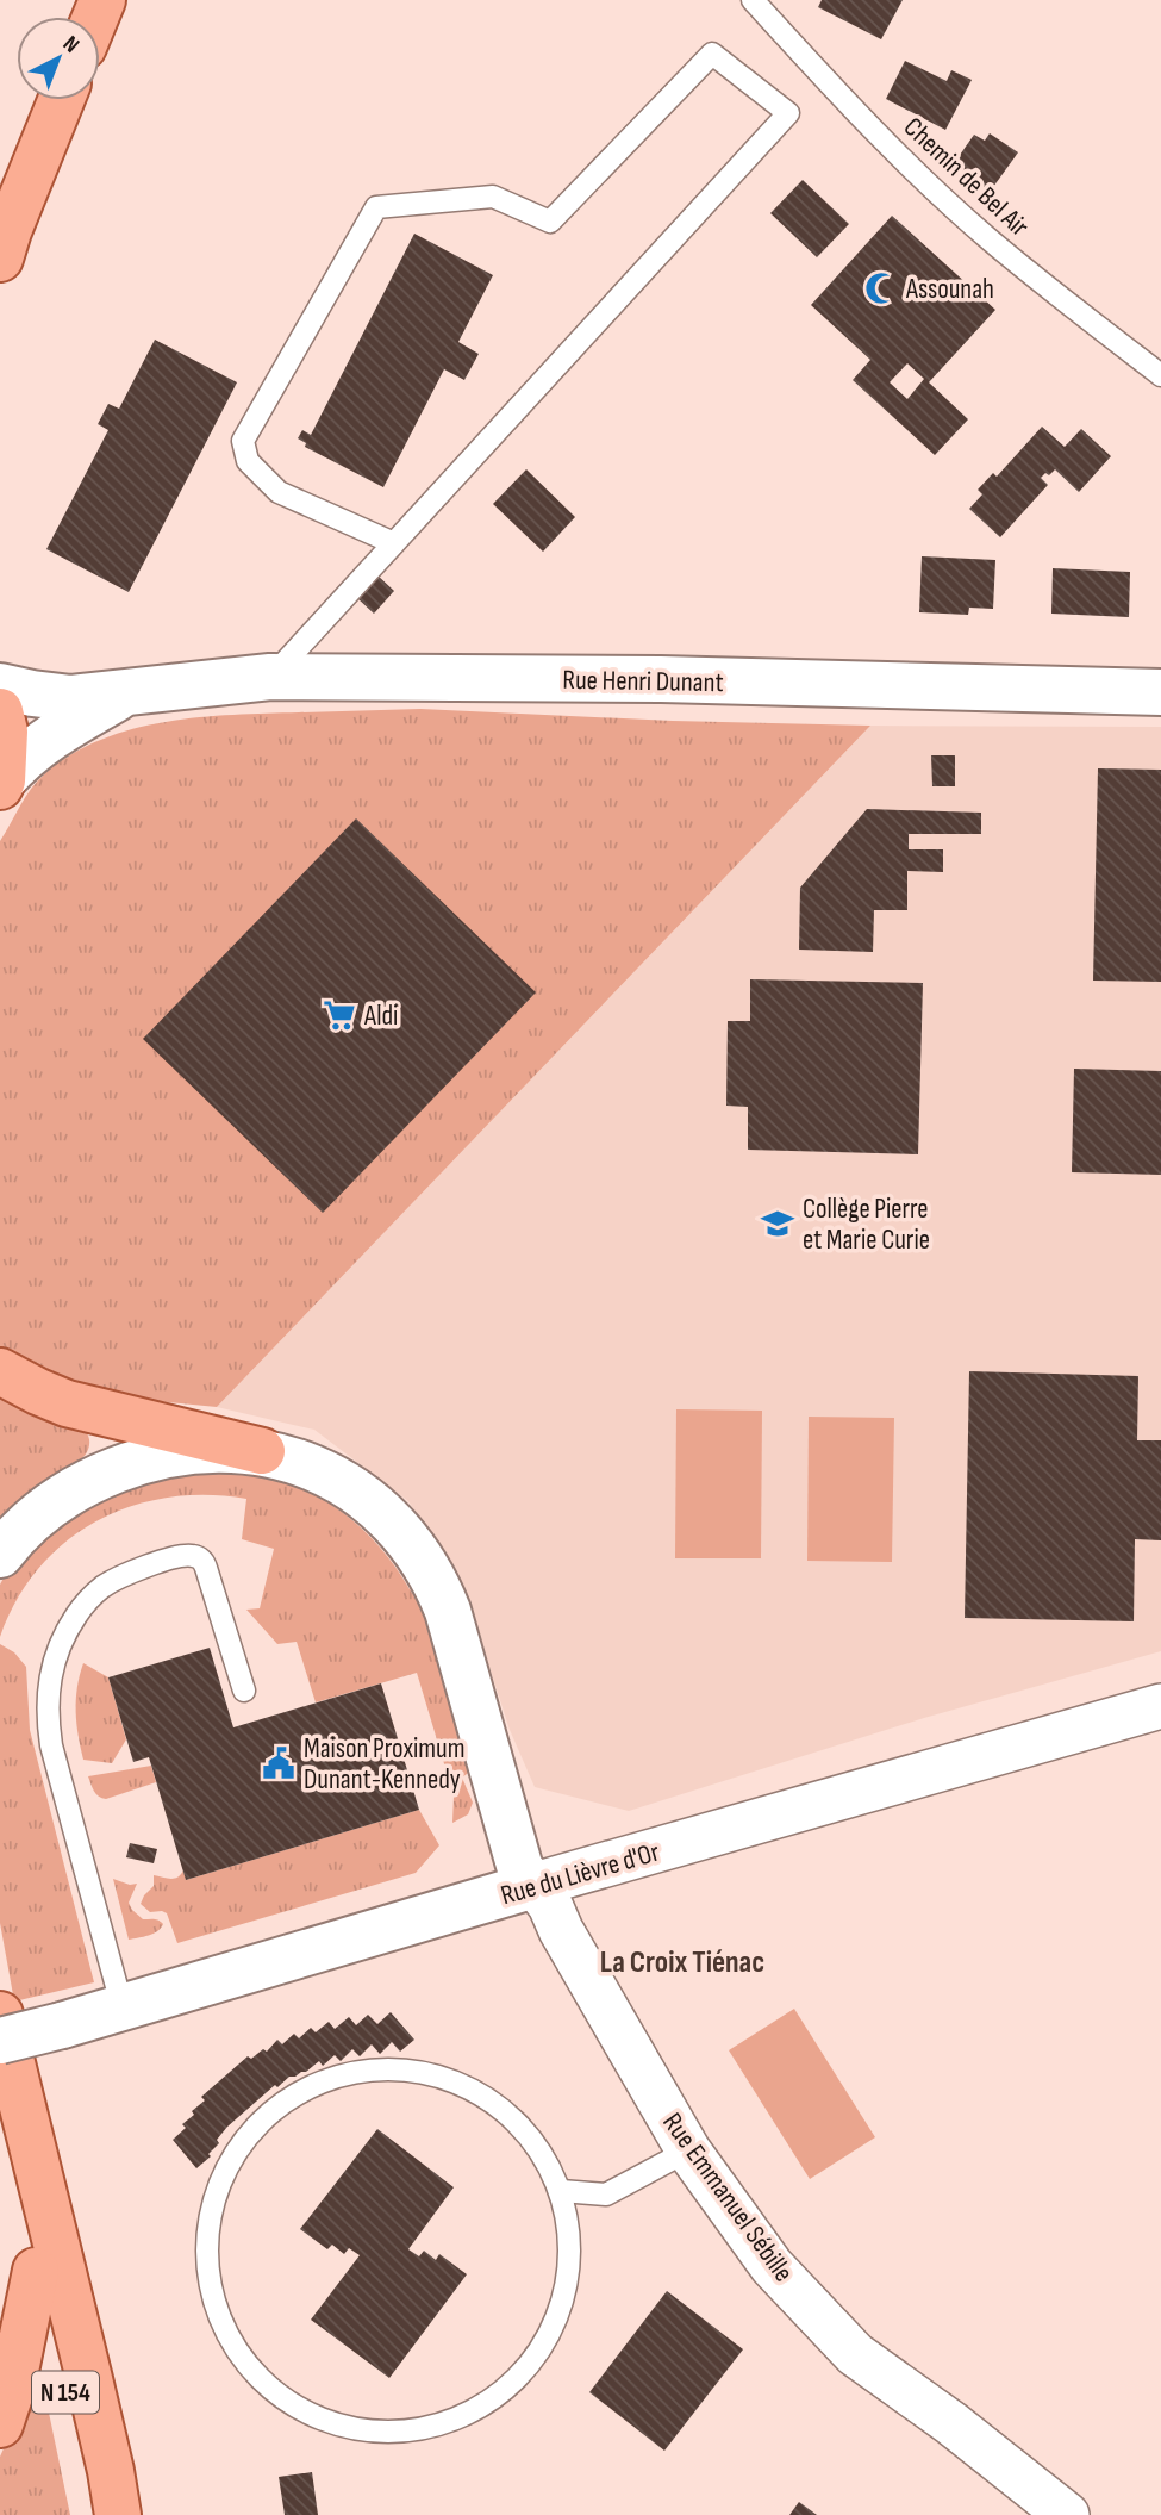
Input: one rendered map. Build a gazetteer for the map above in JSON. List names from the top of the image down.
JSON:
{
  "streets": {
    "main road": ["N 154"],
    "street": ["Rue Henri Dunant", "Rue du Lièvre d'Or", "Rue Emmanuel Sébille"],
    "lane": ["Chemin de Bel Air"]
  },
  "crossings": [
    ["Rue du Lièvre d'Or", "Rue Emmanuel Sébille"]
  ],
  "districts": ["La Croix Tiénac"],
  "places": {
    "mosque": ["Assounah"],
    "supermarket": ["Aldi"],
    "school or university": ["Collège Pierre et Marie Curie"],
    "public building": ["Maison Proximum Dunant-Kennedy"]
  },
  "north": "top right"
}
